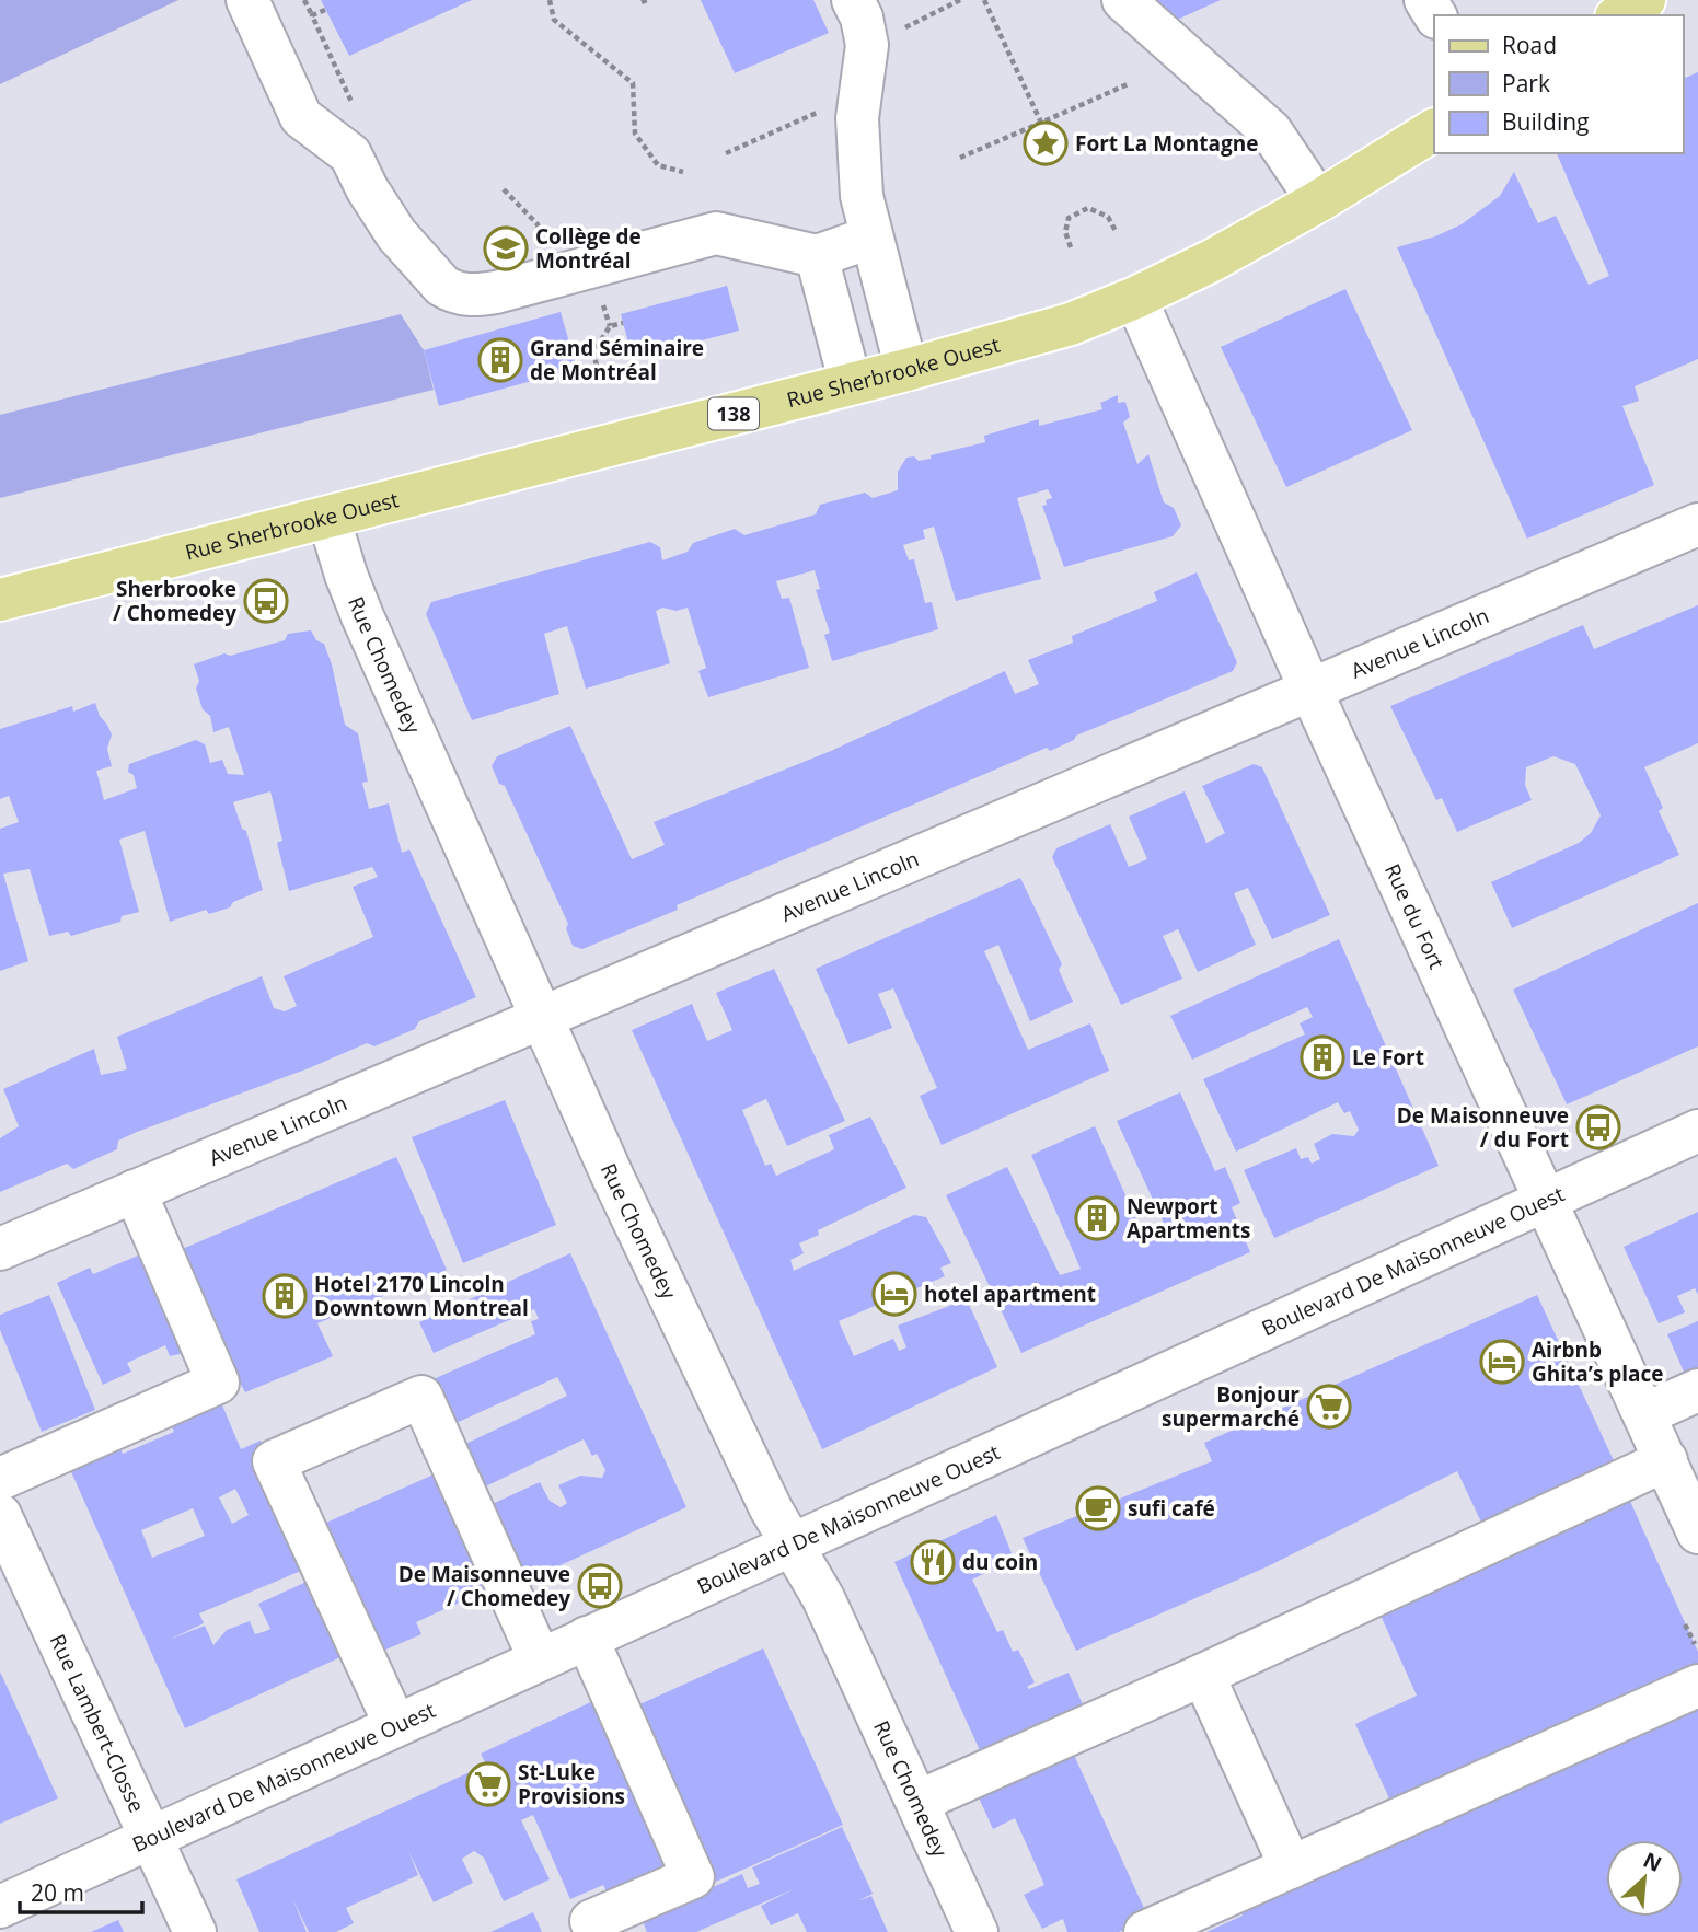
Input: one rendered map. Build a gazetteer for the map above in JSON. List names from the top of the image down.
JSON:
{
  "streets": {
    "main road": ["Rue Sherbrooke Ouest", "138"],
    "street": [
      "Avenue Lincoln",
      "Rue Chomedey",
      "Rue du Fort",
      "Boulevard De Maisonneuve Ouest",
      "Rue Lambert-Closse"
    ]
  },
  "crossings": [
    ["Rue Sherbrooke Ouest", "Rue Chomedey"],
    ["Rue Sherbrooke Ouest", "Rue du Fort"],
    ["Avenue Lincoln", "Rue Chomedey"],
    ["Avenue Lincoln", "Rue du Fort"],
    ["Rue Chomedey", "Boulevard De Maisonneuve Ouest"],
    ["Rue du Fort", "Boulevard De Maisonneuve Ouest"],
    ["Boulevard De Maisonneuve Ouest", "Rue Lambert-Closse"]
  ],
  "places": {
    "place": ["Fort La Montagne"],
    "school or university": ["Collège de Montréal"],
    "building": [
      "Grand Séminaire de Montréal",
      "Le Fort",
      "Newport Apartments",
      "Hotel 2170 Lincoln Downtown Montreal"
    ],
    "bus stop": ["Sherbrooke / Chomedey", "De Maisonneuve / du Fort", "De Maisonneuve / Chomedey"],
    "hotel": ["hotel apartment", "Airbnb Ghita’s place"],
    "supermarket": ["Bonjour supermarché", "St-Luke Provisions"],
    "cafe": ["sufi café"],
    "restaurant": ["du coin"]
  },
  "legend": ["Road", "Park", "Building"],
  "scale_bar": "20 m",
  "north": "top right"
}
